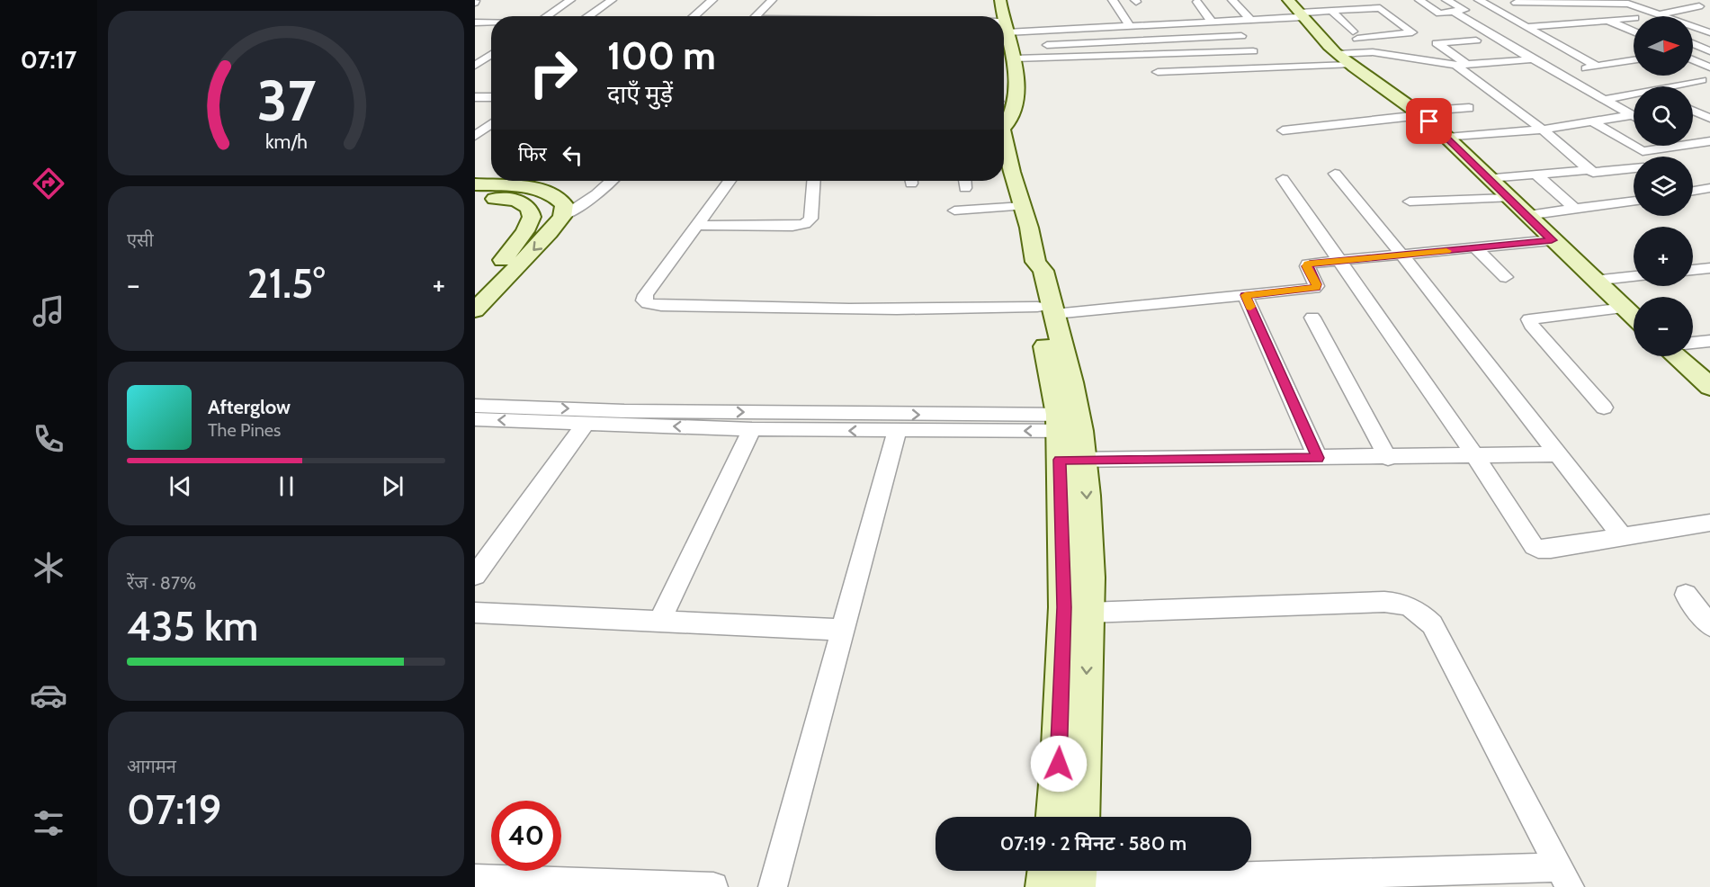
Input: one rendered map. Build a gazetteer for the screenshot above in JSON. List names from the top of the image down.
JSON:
{
  "north": "right",
  "page": {
    "tabs": "07:17",
    "map_buttons": ["+", "−"],
    "turn": ["100 m", "दाएँ मुड़ें"],
    "then": "फिर",
    "tile": [
      "एसी",
      ["रेंज · 87%", "435 km"],
      ["आगमन", "07:19"]
    ],
    "heat": ["−", "21.5°", "+"],
    "song": ["Afterglow", "The Pines"],
    "limit": "40",
    "trip": "07:19 · 2 मिनट · 580 m",
    "gauge": ["37", "km/h"]
  }
}
